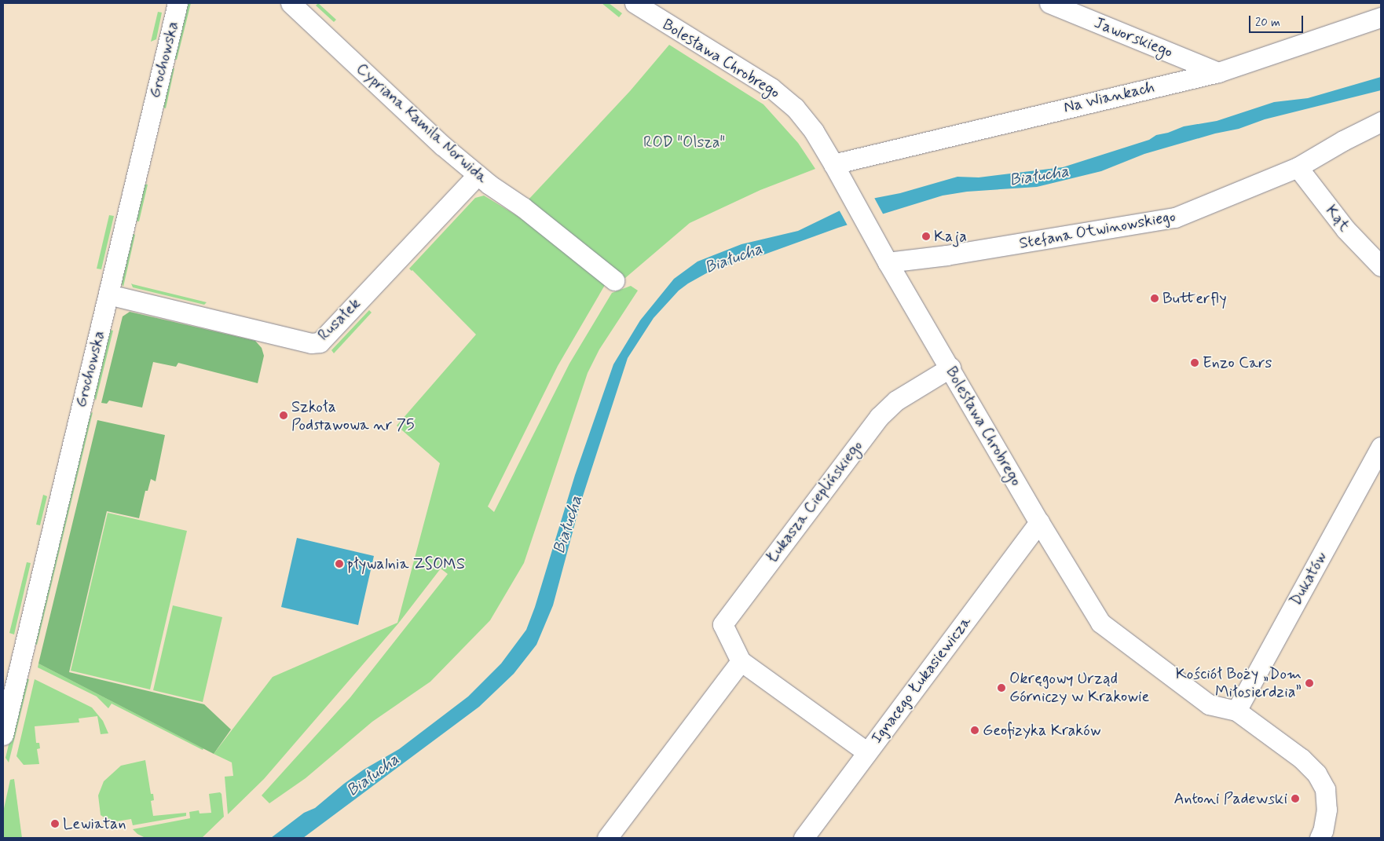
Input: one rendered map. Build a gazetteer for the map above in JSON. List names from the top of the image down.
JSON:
{
  "streets": {
    "street": [
      "Jaworskiego",
      "Bolesława Chrobrego",
      "Grochowska",
      "Na Wiankach",
      "Cypriana Kamila Norwida",
      "Kąt",
      "Stefana Otwinowskiego",
      "Rusałek",
      "Łukasza Cieplińskiego",
      "Dukatów",
      "Ignacego Łukasiewicza"
    ]
  },
  "crossings": [
    ["Jaworskiego", "Na Wiankach"],
    ["Bolesława Chrobrego", "Na Wiankach"],
    ["Bolesława Chrobrego", "Stefana Otwinowskiego"],
    ["Bolesława Chrobrego", "Łukasza Cieplińskiego"],
    ["Bolesława Chrobrego", "Dukatów"],
    ["Bolesława Chrobrego", "Ignacego Łukasiewicza"],
    ["Grochowska", "Rusałek"],
    ["Cypriana Kamila Norwida", "Rusałek"],
    ["Kąt", "Stefana Otwinowskiego"],
    ["Łukasza Cieplińskiego", "Ignacego Łukasiewicza"]
  ],
  "water": ["Białucha"],
  "parks": ["ROD \"Olsza\""],
  "places": [
    "Kaja",
    "Butterfly",
    "Enzo Cars",
    "Szkoła Podstawowa nr 75",
    "pływalnia ZSOMS",
    "Kościół Boży „Dom Miłosierdzia”",
    "Okręgowy Urząd Górniczy w Krakowie",
    "Geofizyka Kraków",
    "Antoni Padewski",
    "Lewiatan"
  ],
  "scale_bar": "20 m"
}
